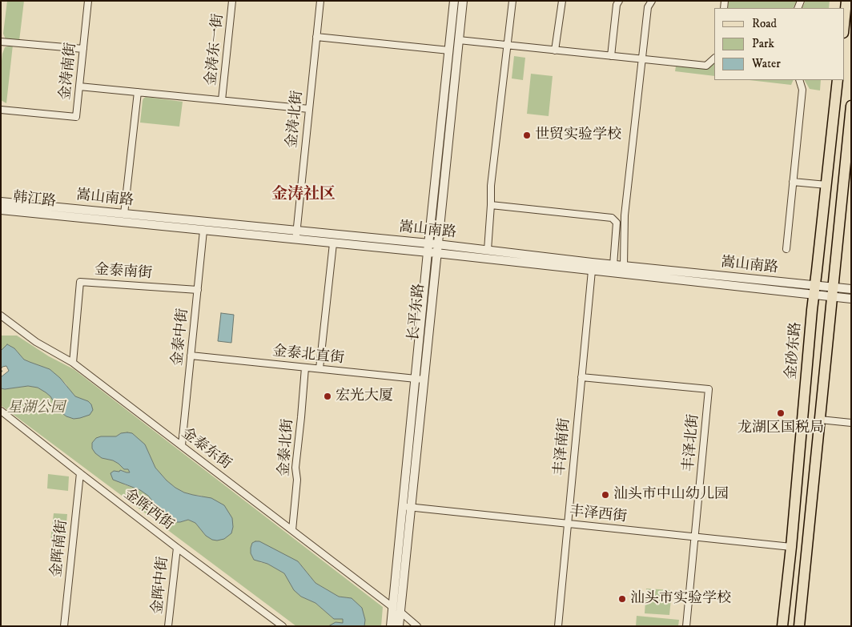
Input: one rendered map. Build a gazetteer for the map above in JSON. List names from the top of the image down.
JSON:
{
  "streets": {
    "main road": ["金砂东路"],
    "street": [
      "金涛东一街",
      "金涛南街",
      "金涛北街",
      "嵩山南路",
      "韩江路",
      "金泰南街",
      "长平东路",
      "金泰中街",
      "金泰北直街",
      "丰泽北街",
      "丰泽南街",
      "金泰北街",
      "金泰东街",
      "金晖西街",
      "丰泽西街",
      "金晖南街",
      "金晖中街"
    ]
  },
  "crossings": [
    ["金涛北街", "嵩山南路"],
    ["嵩山南路", "韩江路"],
    ["嵩山南路", "长平东路"],
    ["嵩山南路", "金泰中街"],
    ["嵩山南路", "金砂东路"],
    ["嵩山南路", "丰泽南街"],
    ["金泰南街", "金泰中街"],
    ["金泰南街", "金泰东街"],
    ["长平东路", "金泰北直街"],
    ["长平东路", "金泰东街"],
    ["长平东路", "丰泽西街"],
    ["金泰中街", "金泰北直街"],
    ["金泰中街", "金泰东街"],
    ["金砂东路", "丰泽西街"],
    ["金泰北直街", "金泰北街"],
    ["丰泽北街", "丰泽南街"],
    ["丰泽北街", "丰泽西街"],
    ["丰泽南街", "丰泽西街"],
    ["金泰北街", "金泰东街"],
    ["金晖西街", "金晖南街"],
    ["金晖西街", "金晖中街"]
  ],
  "districts": ["金涛社区"],
  "parks": ["星湖公园"],
  "places": [
    "世贸实验学校",
    "宏光大厦",
    "龙湖区国税局",
    "汕头市中山幼儿园",
    "汕头市实验学校"
  ],
  "legend": ["Road", "Park", "Water"]
}
